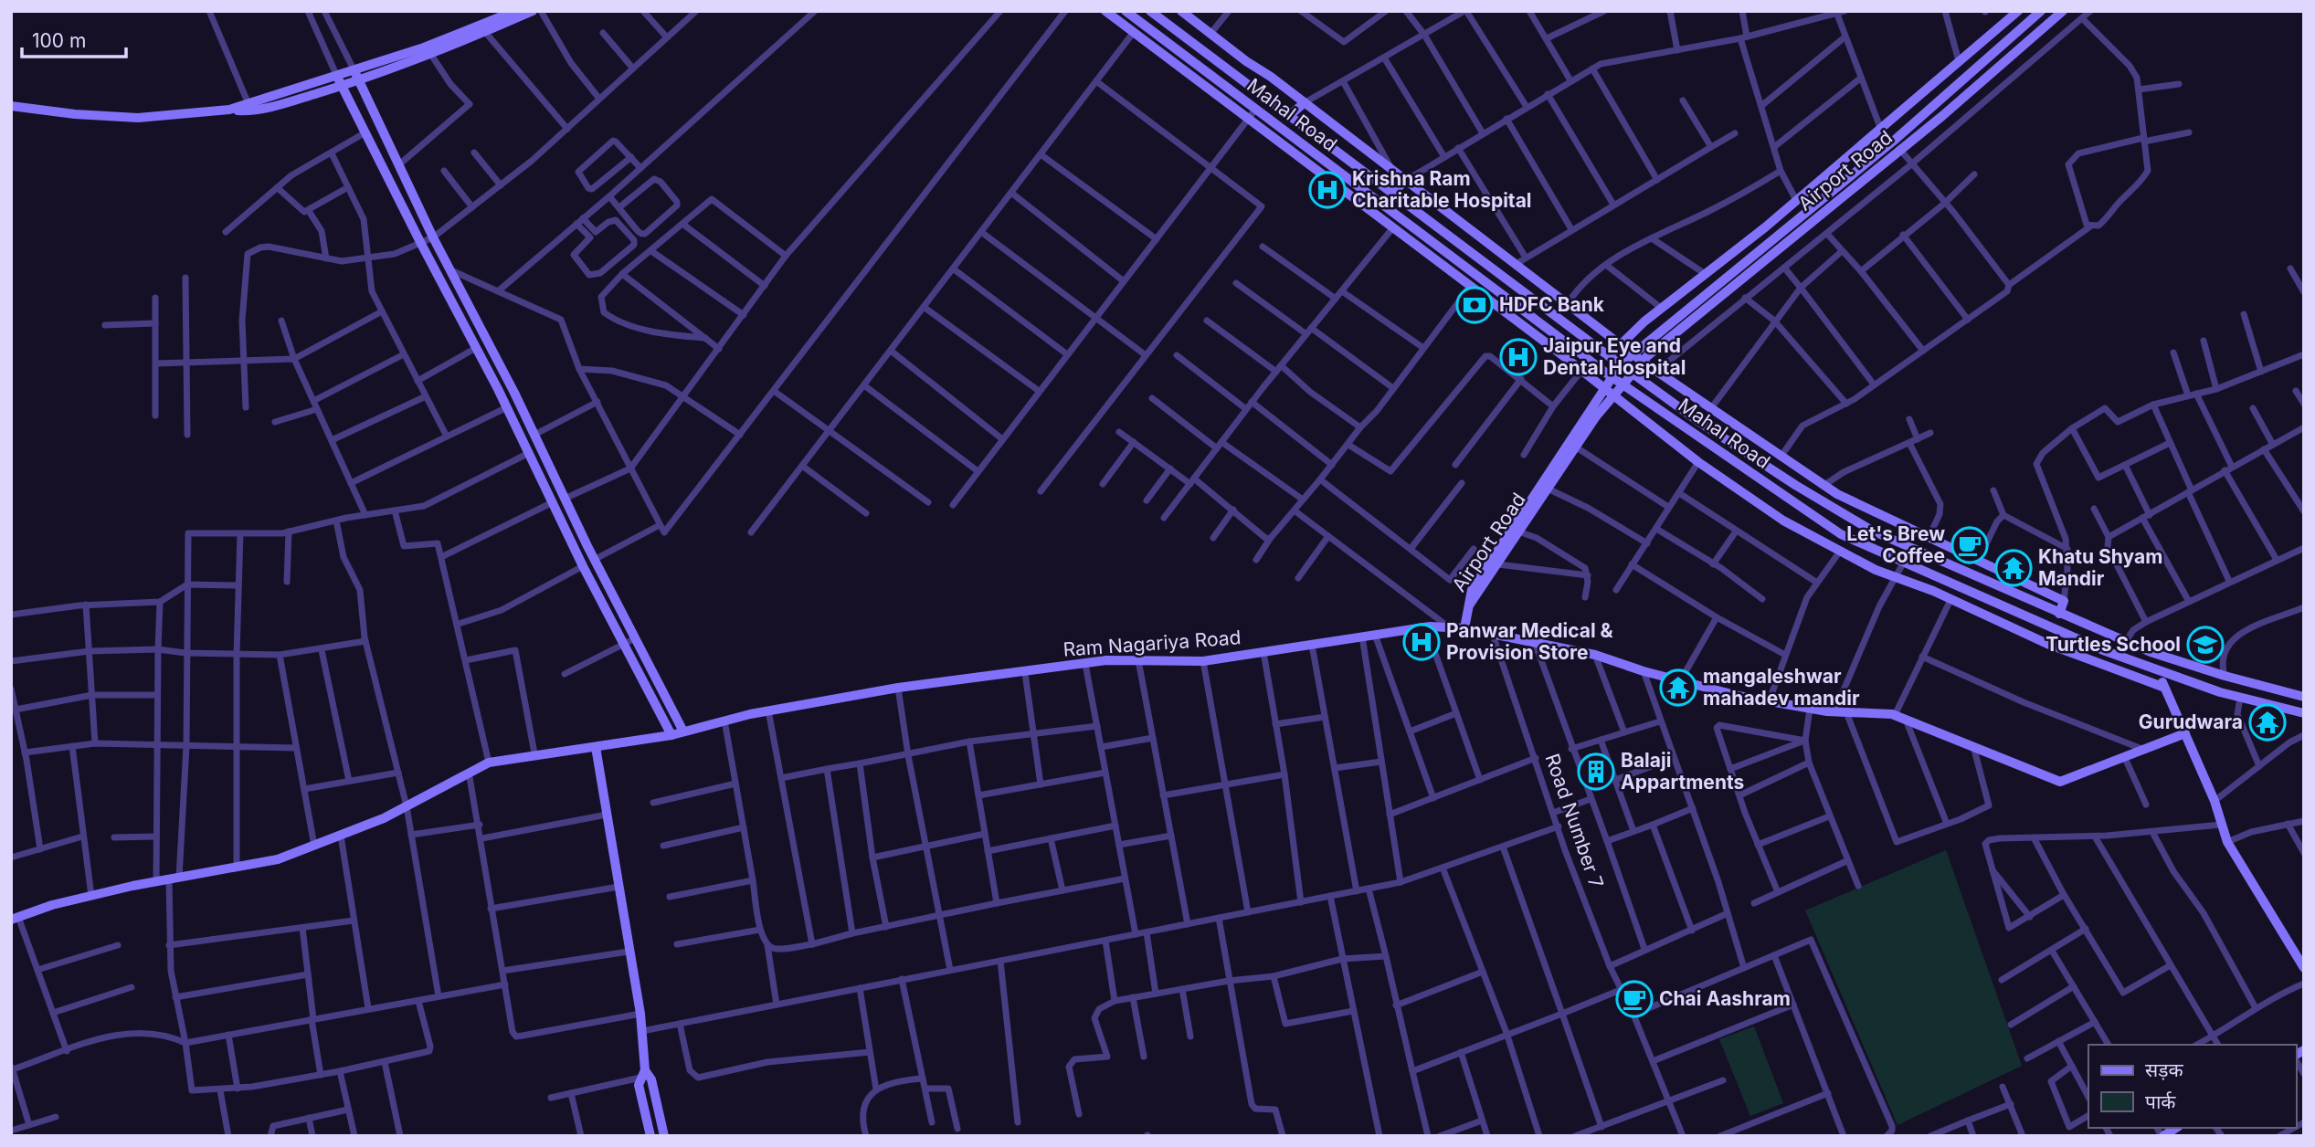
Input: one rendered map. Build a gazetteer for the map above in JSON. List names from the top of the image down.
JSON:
{
  "streets": {
    "street": [
      "Mahal Road",
      "Airport Road",
      "Ram Nagariya Road",
      "Road Number 7"
    ]
  },
  "crossings": [
    ["Mahal Road", "Airport Road"],
    ["Ram Nagariya Road", "Road Number 7"]
  ],
  "places": {
    "hospital": ["Krishna Ram Charitable Hospital", "Jaipur Eye and Dental Hospital", "Panwar Medical & Provision Store"],
    "bank": ["HDFC Bank"],
    "cafe": ["Let's Brew Coffee", "Chai Aashram"],
    "temple": ["Khatu Shyam Mandir", "mangaleshwar mahadev mandir", "Gurudwara"],
    "school or university": ["Turtles School"],
    "building": ["Balaji Appartments"]
  },
  "legend": ["सड़क", "पार्क"],
  "scale_bar": "100 m"
}
